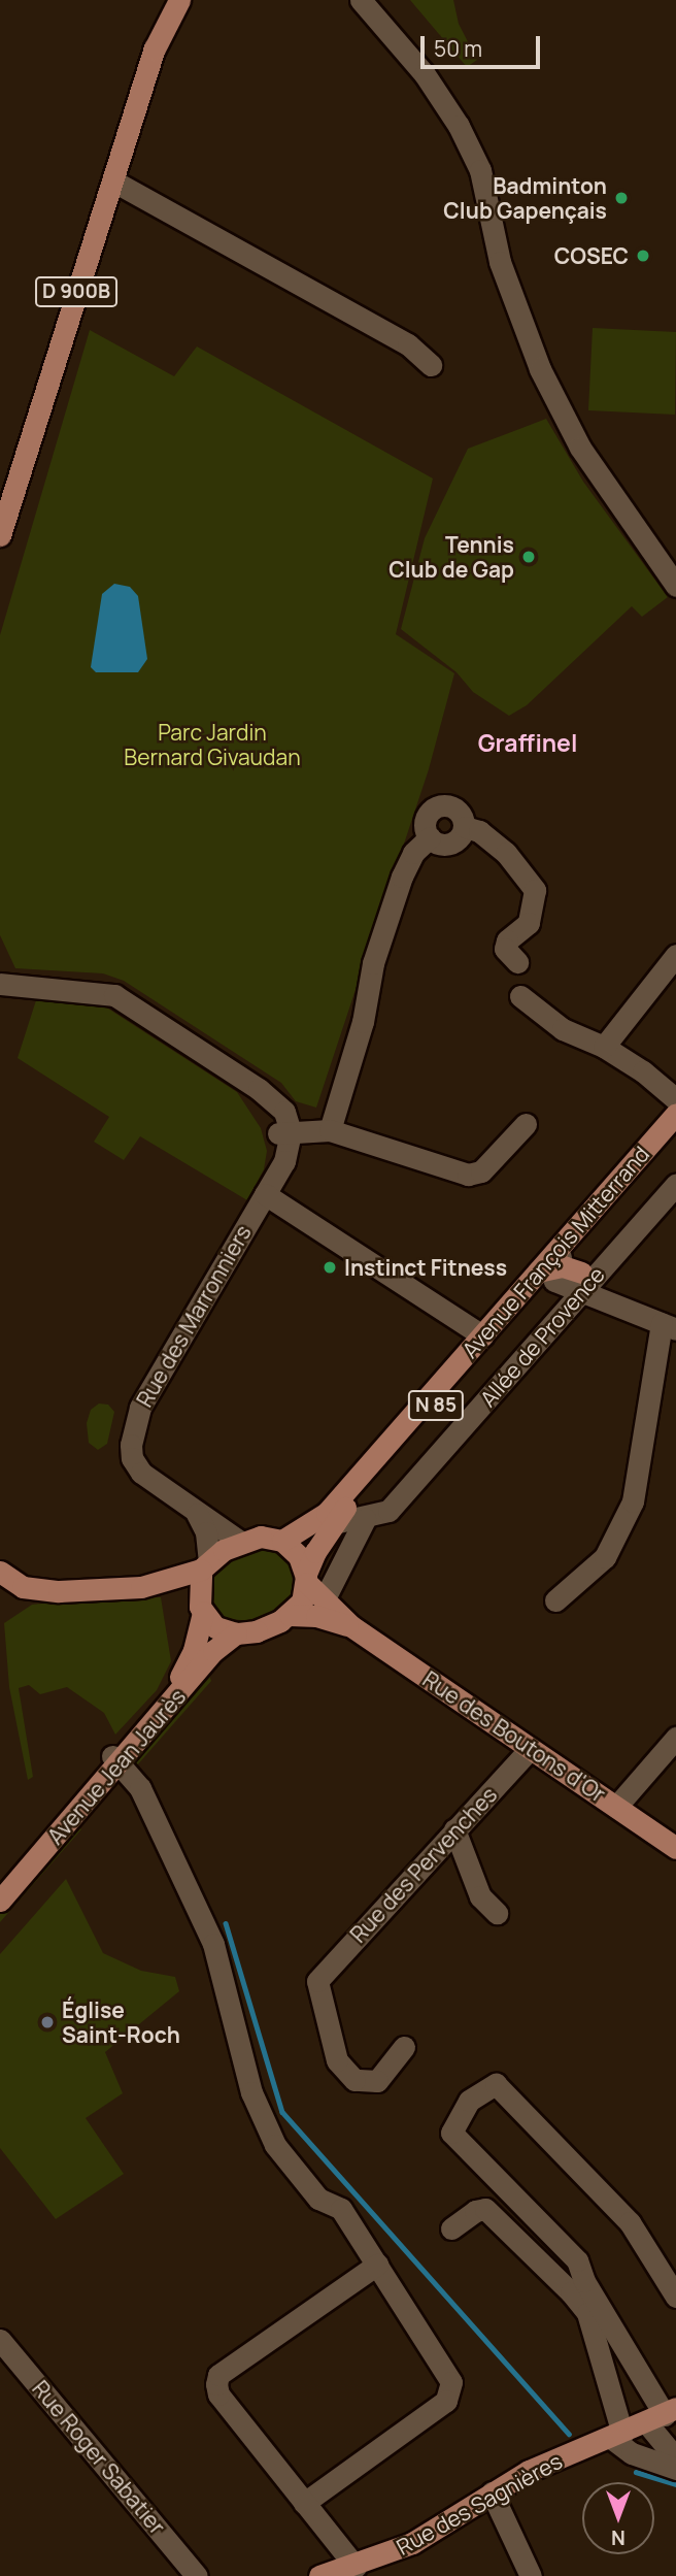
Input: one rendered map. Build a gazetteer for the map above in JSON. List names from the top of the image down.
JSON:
{
  "streets": {
    "main road": [
      "D 900B",
      "Avenue François Mitterrand",
      "N 85",
      "Rue des Boutons d'Or",
      "Avenue Jean Jaurès",
      "Rue des Sagnières"
    ],
    "street": [
      "Rue des Marronniers",
      "Allée de Provence",
      "Rue des Pervenches",
      "Rue Roger Sabatier"
    ]
  },
  "crossings": [
    ["Avenue François Mitterrand", "Rue des Marronniers"],
    ["Avenue François Mitterrand", "Allée de Provence"],
    ["Avenue François Mitterrand", "Rue des Boutons d'Or"],
    ["Avenue François Mitterrand", "Avenue Jean Jaurès"],
    ["Rue des Marronniers", "Rue des Boutons d'Or"],
    ["Rue des Marronniers", "Avenue Jean Jaurès"],
    ["Rue des Boutons d'Or", "Avenue Jean Jaurès"],
    ["Rue des Boutons d'Or", "Rue des Pervenches"]
  ],
  "districts": ["Graffinel"],
  "parks": ["Parc Jardin Bernard Givaudan"],
  "places": [
    "Badminton Club Gapençais",
    "COSEC",
    "Tennis Club de Gap",
    "Instinct Fitness",
    "Église Saint-Roch"
  ],
  "scale_bar": "50 m",
  "north": "bottom"
}
